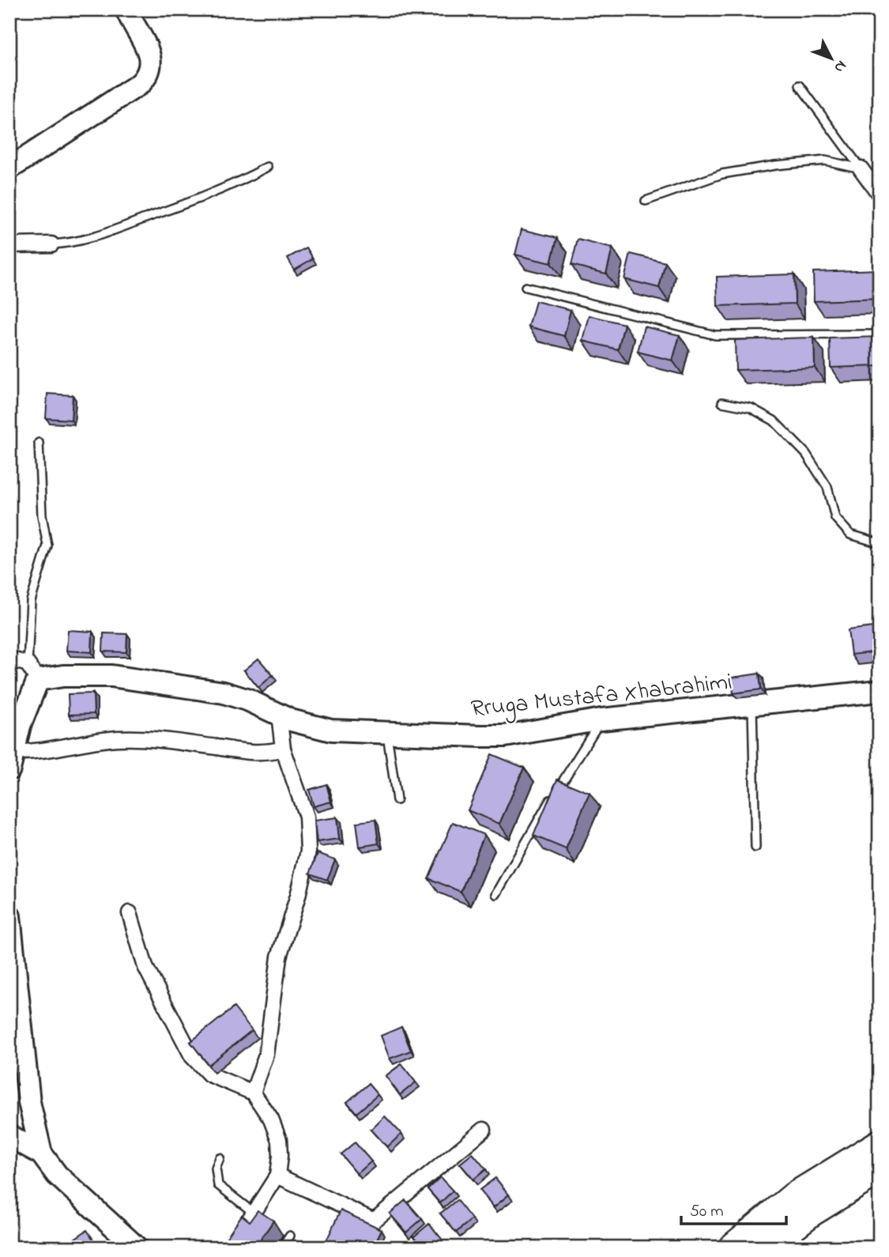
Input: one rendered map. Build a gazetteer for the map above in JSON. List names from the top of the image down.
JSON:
{
  "streets": {
    "street": ["Rruga Mustafa Xhabrahimi"]
  },
  "scale_bar": "50 m",
  "north": "bottom right"
}
